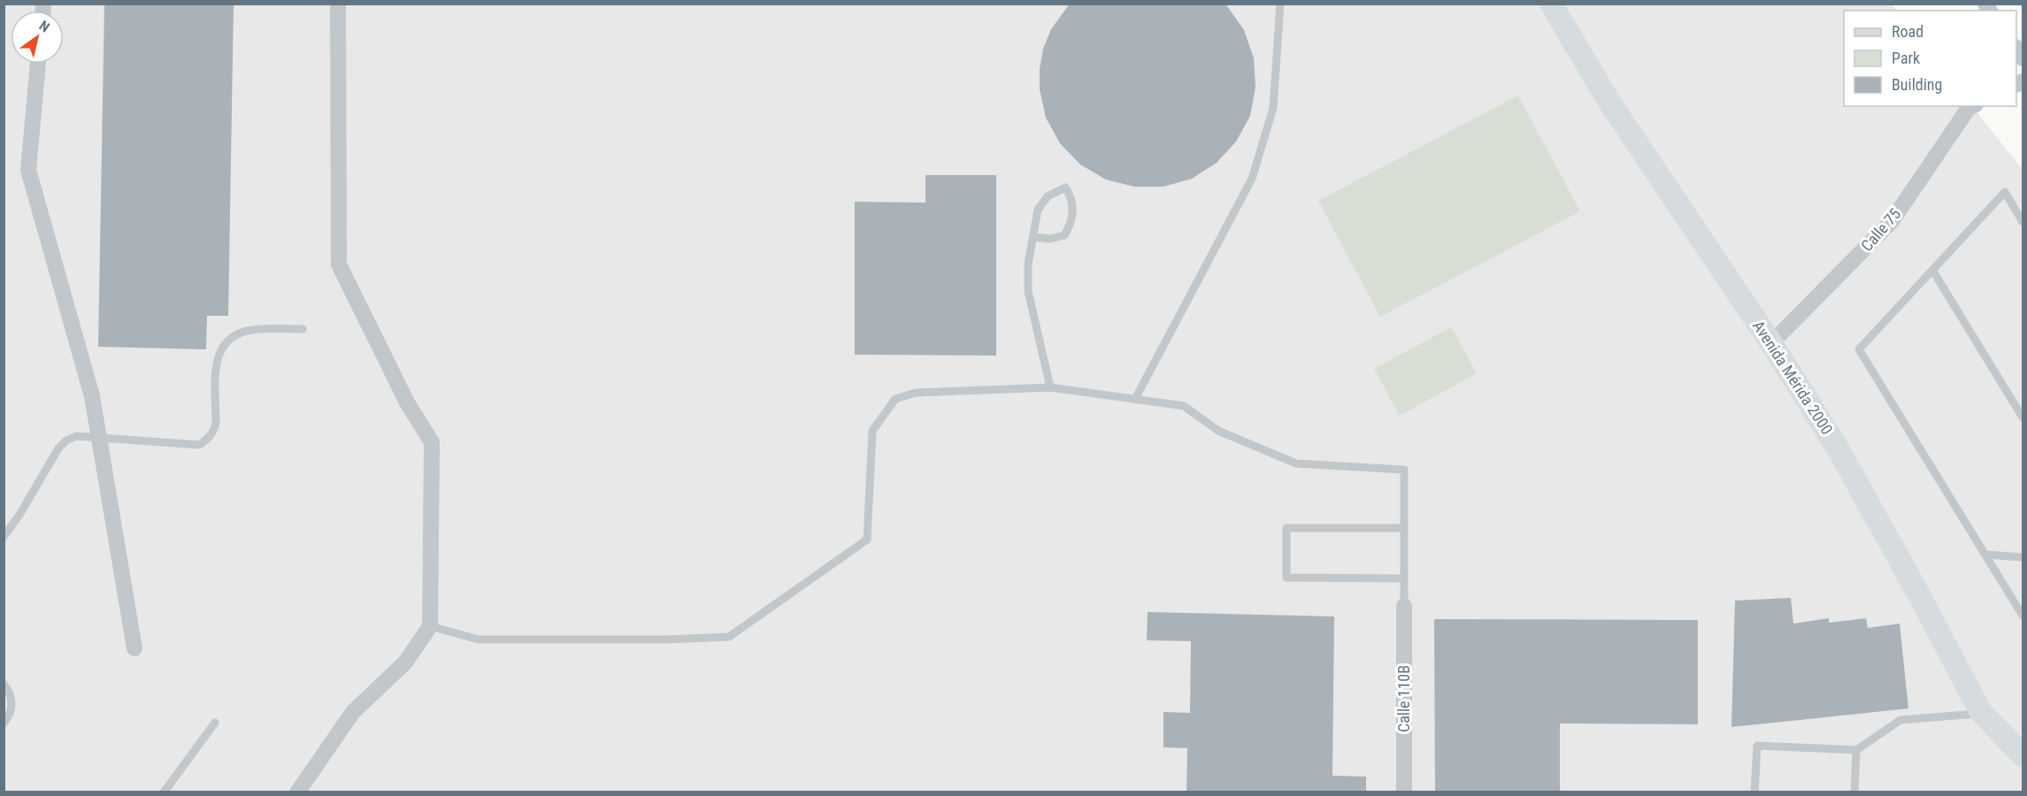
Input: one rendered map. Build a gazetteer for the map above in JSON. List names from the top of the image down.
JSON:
{
  "streets": {
    "main road": ["Avenida Mérida 2000"],
    "street": ["Calle 75", "Calle 110B"]
  },
  "crossings": [
    ["Calle 75", "Avenida Mérida 2000"]
  ],
  "legend": ["Road", "Park", "Building"],
  "north": "top right"
}
